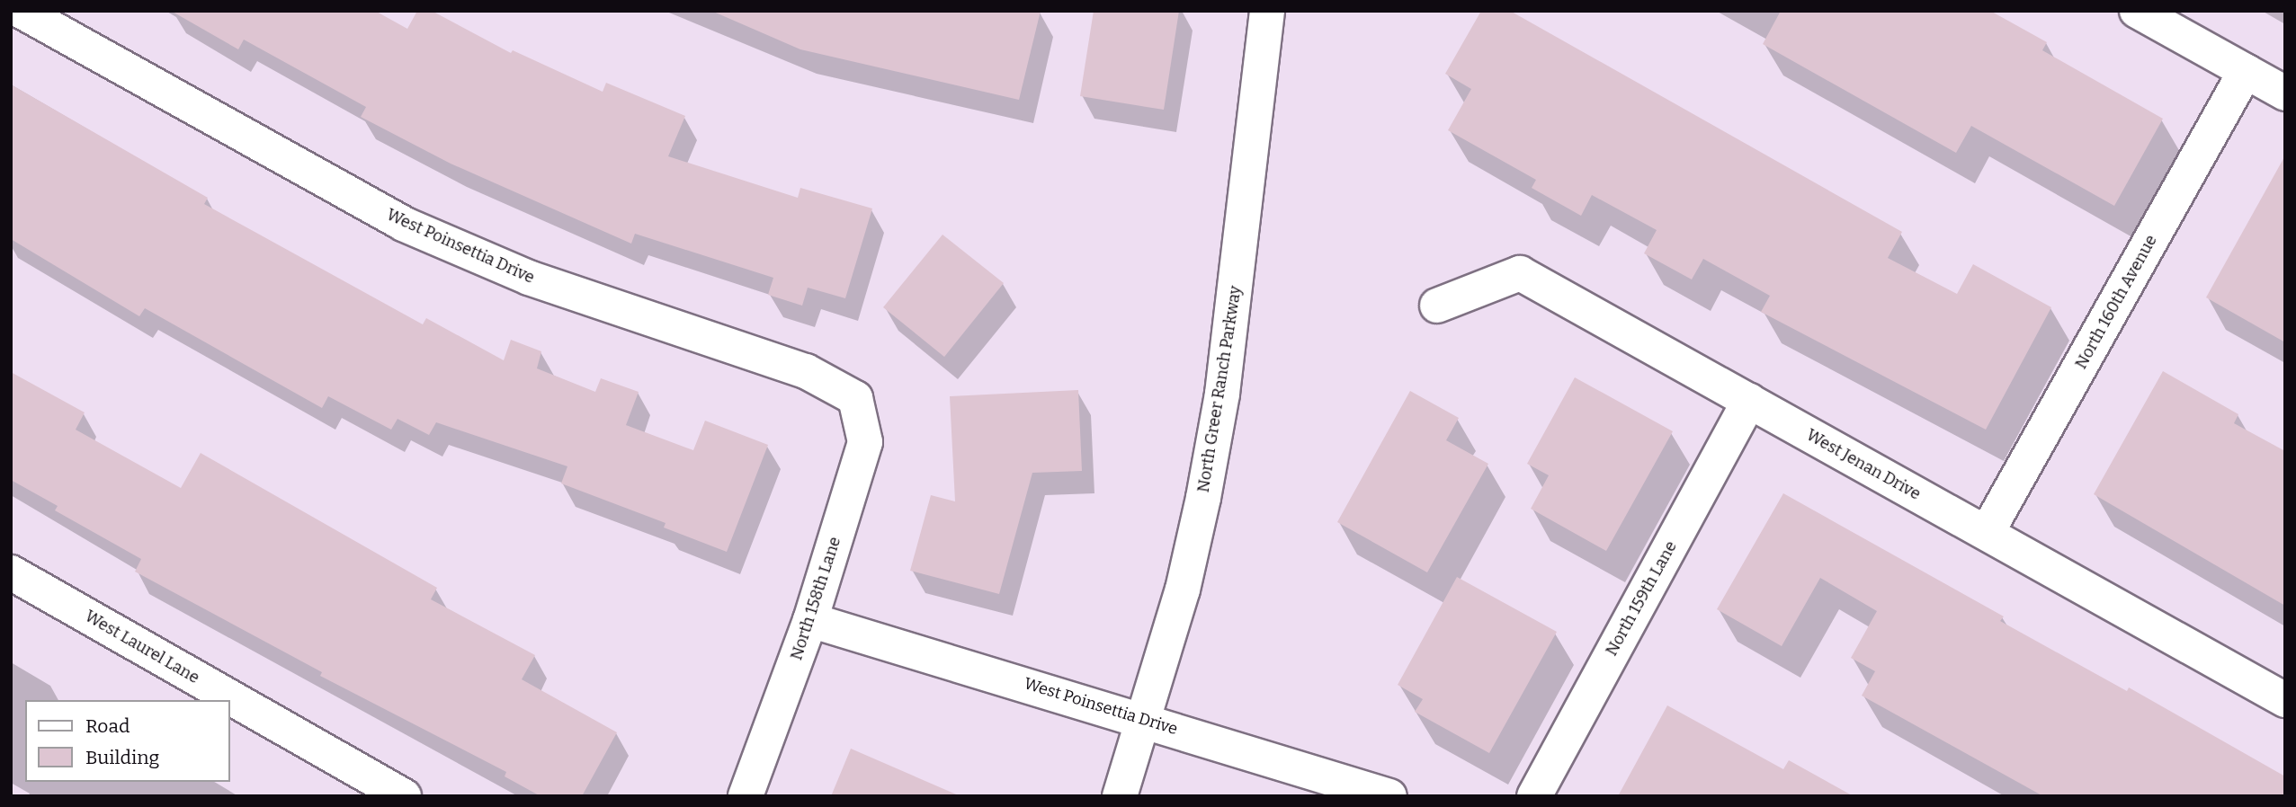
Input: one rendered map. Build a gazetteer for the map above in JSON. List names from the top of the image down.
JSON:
{
  "streets": {
    "street": [
      "West Poinsettia Drive",
      "North 160th Avenue",
      "North Greer Ranch Parkway",
      "West Jenan Drive",
      "North 158th Lane",
      "North 159th Lane",
      "West Laurel Lane"
    ]
  },
  "crossings": [
    ["West Poinsettia Drive", "North Greer Ranch Parkway"],
    ["West Poinsettia Drive", "North 158th Lane"],
    ["North 160th Avenue", "West Jenan Drive"],
    ["West Jenan Drive", "North 159th Lane"]
  ],
  "legend": ["Road", "Building"]
}
